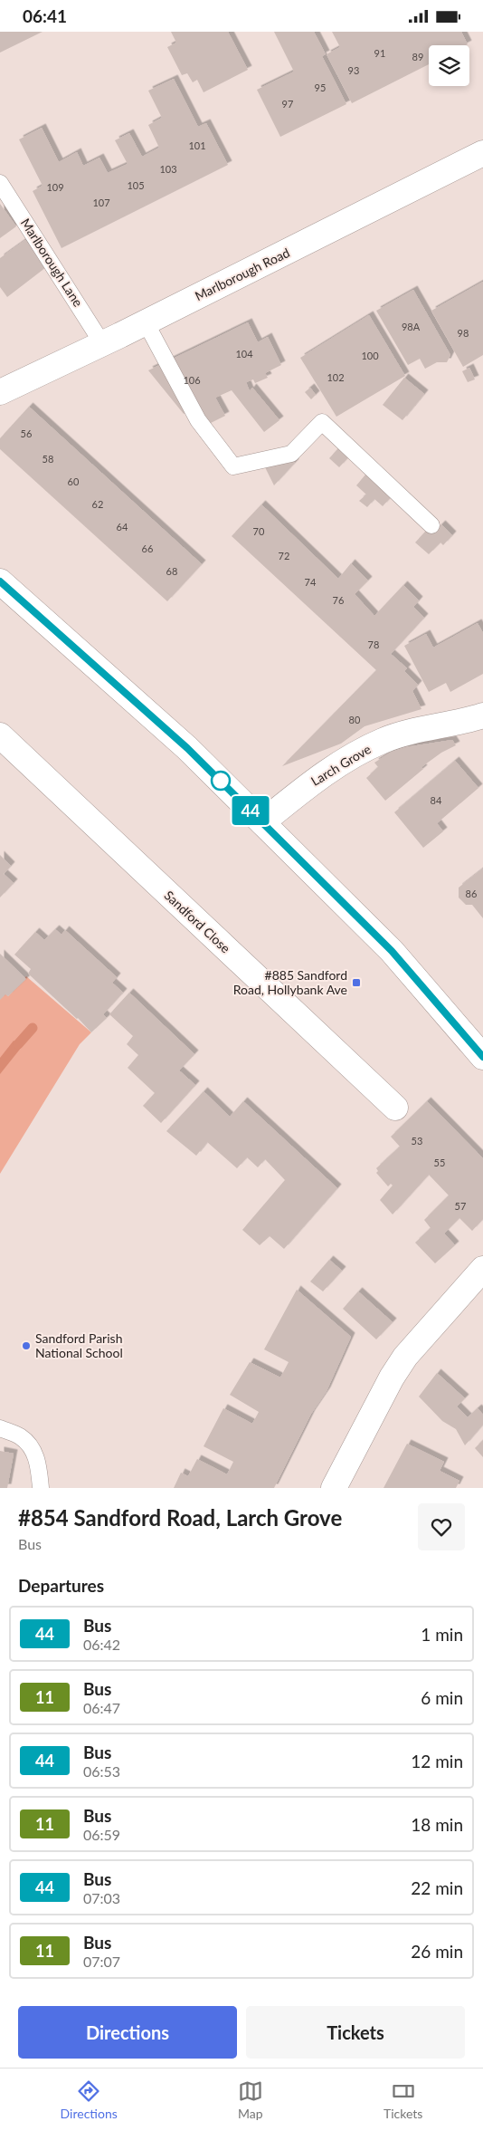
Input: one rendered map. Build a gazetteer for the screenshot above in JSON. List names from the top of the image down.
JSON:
{
  "streets": {
    "street": ["Marlborough Road", "Larch Grove", "Sandford Close"],
    "lane": ["Marlborough Lane"]
  },
  "crossings": [
    ["Marlborough Lane", "Marlborough Road"]
  ],
  "places": {
    "transit": ["#885 Sandford Road, Hollybank Ave"],
    "other": ["Sandford Parish National School"]
  },
  "lines": ["bus line 44"],
  "house_numbers": [
    "91",
    "89",
    "93",
    "95",
    "97",
    "101",
    "103",
    "105",
    "109",
    "107",
    "98A",
    "98",
    "104",
    "100",
    "102",
    "106",
    "56",
    "58",
    "60",
    "62",
    "64",
    "70",
    "66",
    "72",
    "68",
    "74",
    "76",
    "78",
    "80",
    "84",
    "86",
    "53",
    "55",
    "57"
  ],
  "page": {
    "status": "06:41",
    "on_map": "44",
    "heading": [
      ["#854 Sandford Road, Larch Grove", "Bus"],
      "Departures"
    ],
    "list": [
      {
        "mark": "44",
        "name": "Bus",
        "note": "06:42",
        "value": "1 min"
      },
      {
        "mark": "11",
        "name": "Bus",
        "note": "06:47",
        "value": "6 min"
      },
      {
        "mark": "44",
        "name": "Bus",
        "note": "06:53",
        "value": "12 min"
      },
      {
        "mark": "11",
        "name": "Bus",
        "note": "06:59",
        "value": "18 min"
      },
      {
        "mark": "44",
        "name": "Bus",
        "note": "07:03",
        "value": "22 min"
      },
      {
        "mark": "11",
        "name": "Bus",
        "note": "07:07",
        "value": "26 min"
      }
    ],
    "buttons": ["Directions", "Tickets"],
    "tabs": ["Directions", "Map", "Tickets"]
  }
}
